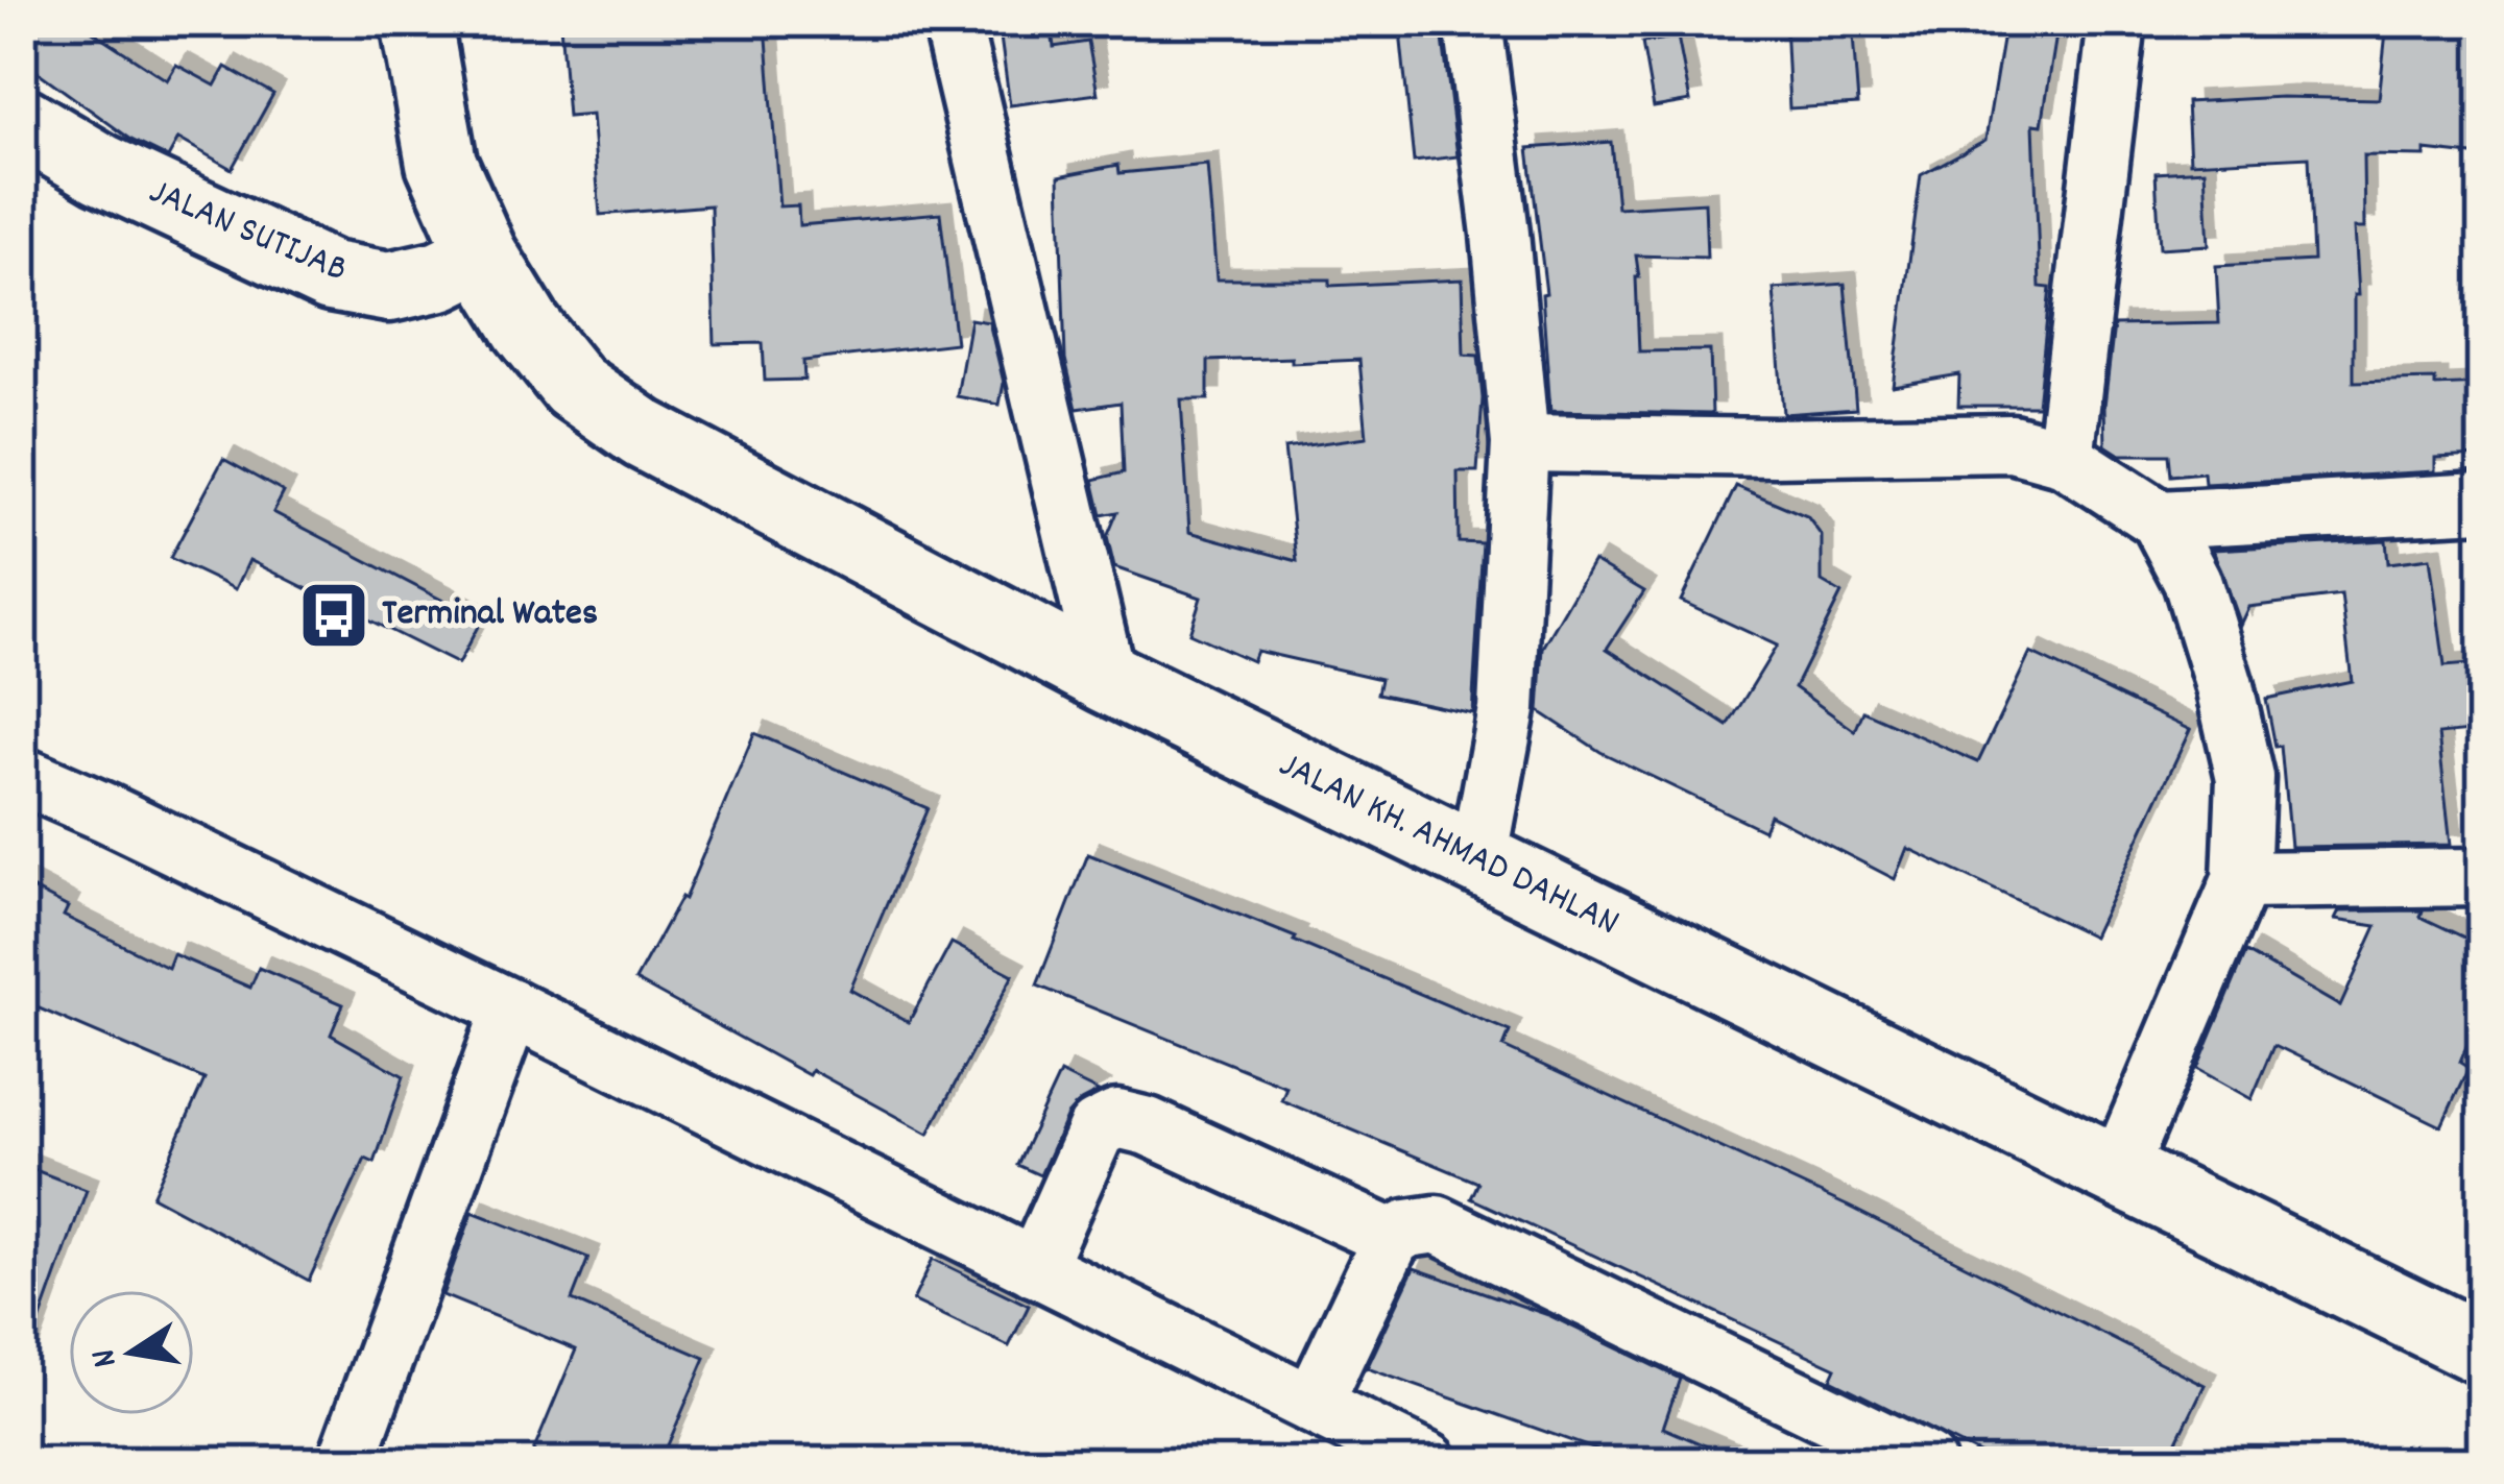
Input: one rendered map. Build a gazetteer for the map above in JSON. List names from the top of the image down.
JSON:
{
  "streets": {
    "main road": ["JALAN SUTIJAB", "JALAN KH. AHMAD DAHLAN"]
  },
  "crossings": [
    ["JALAN SUTIJAB", "JALAN KH. AHMAD DAHLAN"]
  ],
  "places": {
    "bus stop": ["Terminal Wates"]
  },
  "north": "left"
}
